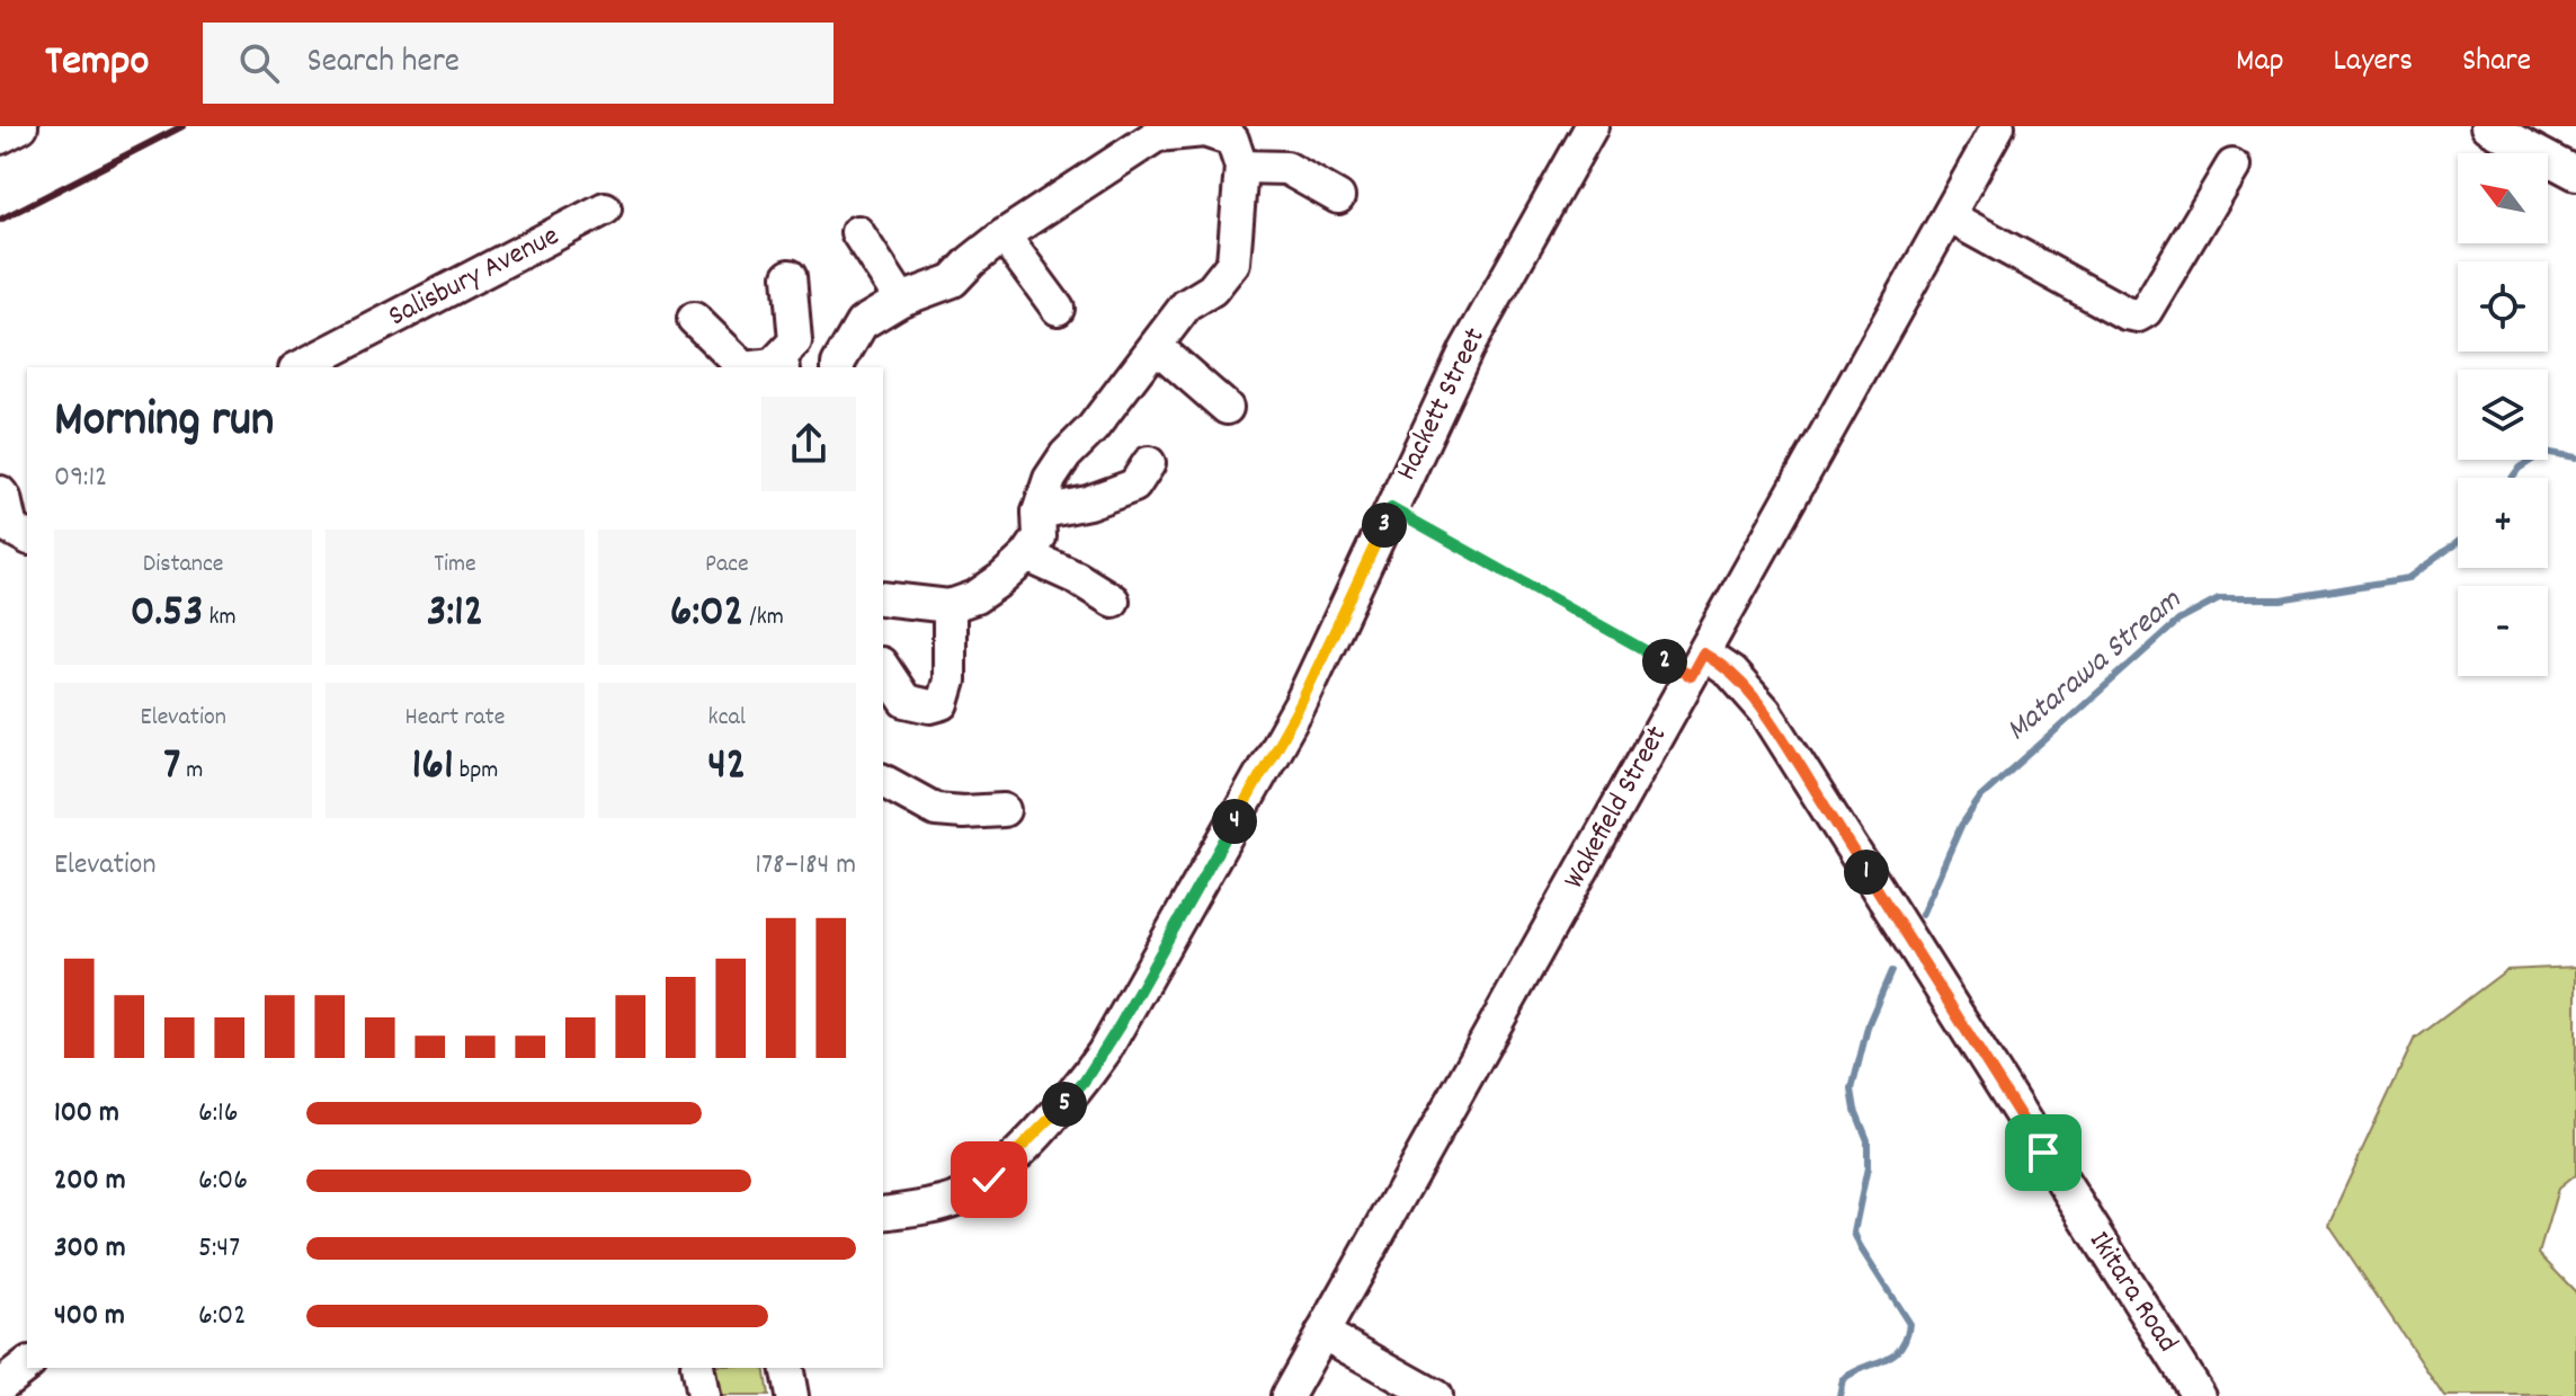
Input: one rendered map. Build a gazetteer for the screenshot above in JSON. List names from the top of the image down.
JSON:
{
  "streets": {
    "street": [
      "Salisbury Avenue",
      "Hackett Street",
      "Wakefield Street",
      "Ikitara Road"
    ]
  },
  "crossings": [
    ["Wakefield Street", "Ikitara Road"]
  ],
  "water": ["Matarawa Stream"],
  "north": "top left",
  "page": {
    "header": "Tempo",
    "search": "Search here",
    "nav": ["Map", "Layers", "Share"],
    "map_buttons": ["+", "−"],
    "heading": ["Morning run", "09:12"],
    "pins": [
      "3",
      "2",
      "4",
      "1",
      "5"
    ],
    "stats": [
      ["Distance", "0.53 km"],
      ["Time", "3:12"],
      ["Pace", "6:02 /km"],
      ["Elevation", "7 m"],
      ["Heart rate", "161 bpm"],
      ["kcal", "42"]
    ],
    "chart": ["Elevation", "178–184 m"],
    "list": [
      {
        "name": "100 m",
        "note": "6:16"
      },
      {
        "name": "200 m",
        "note": "6:06"
      },
      {
        "name": "300 m",
        "note": "5:47"
      },
      {
        "name": "400 m",
        "note": "6:02"
      }
    ]
  }
}
